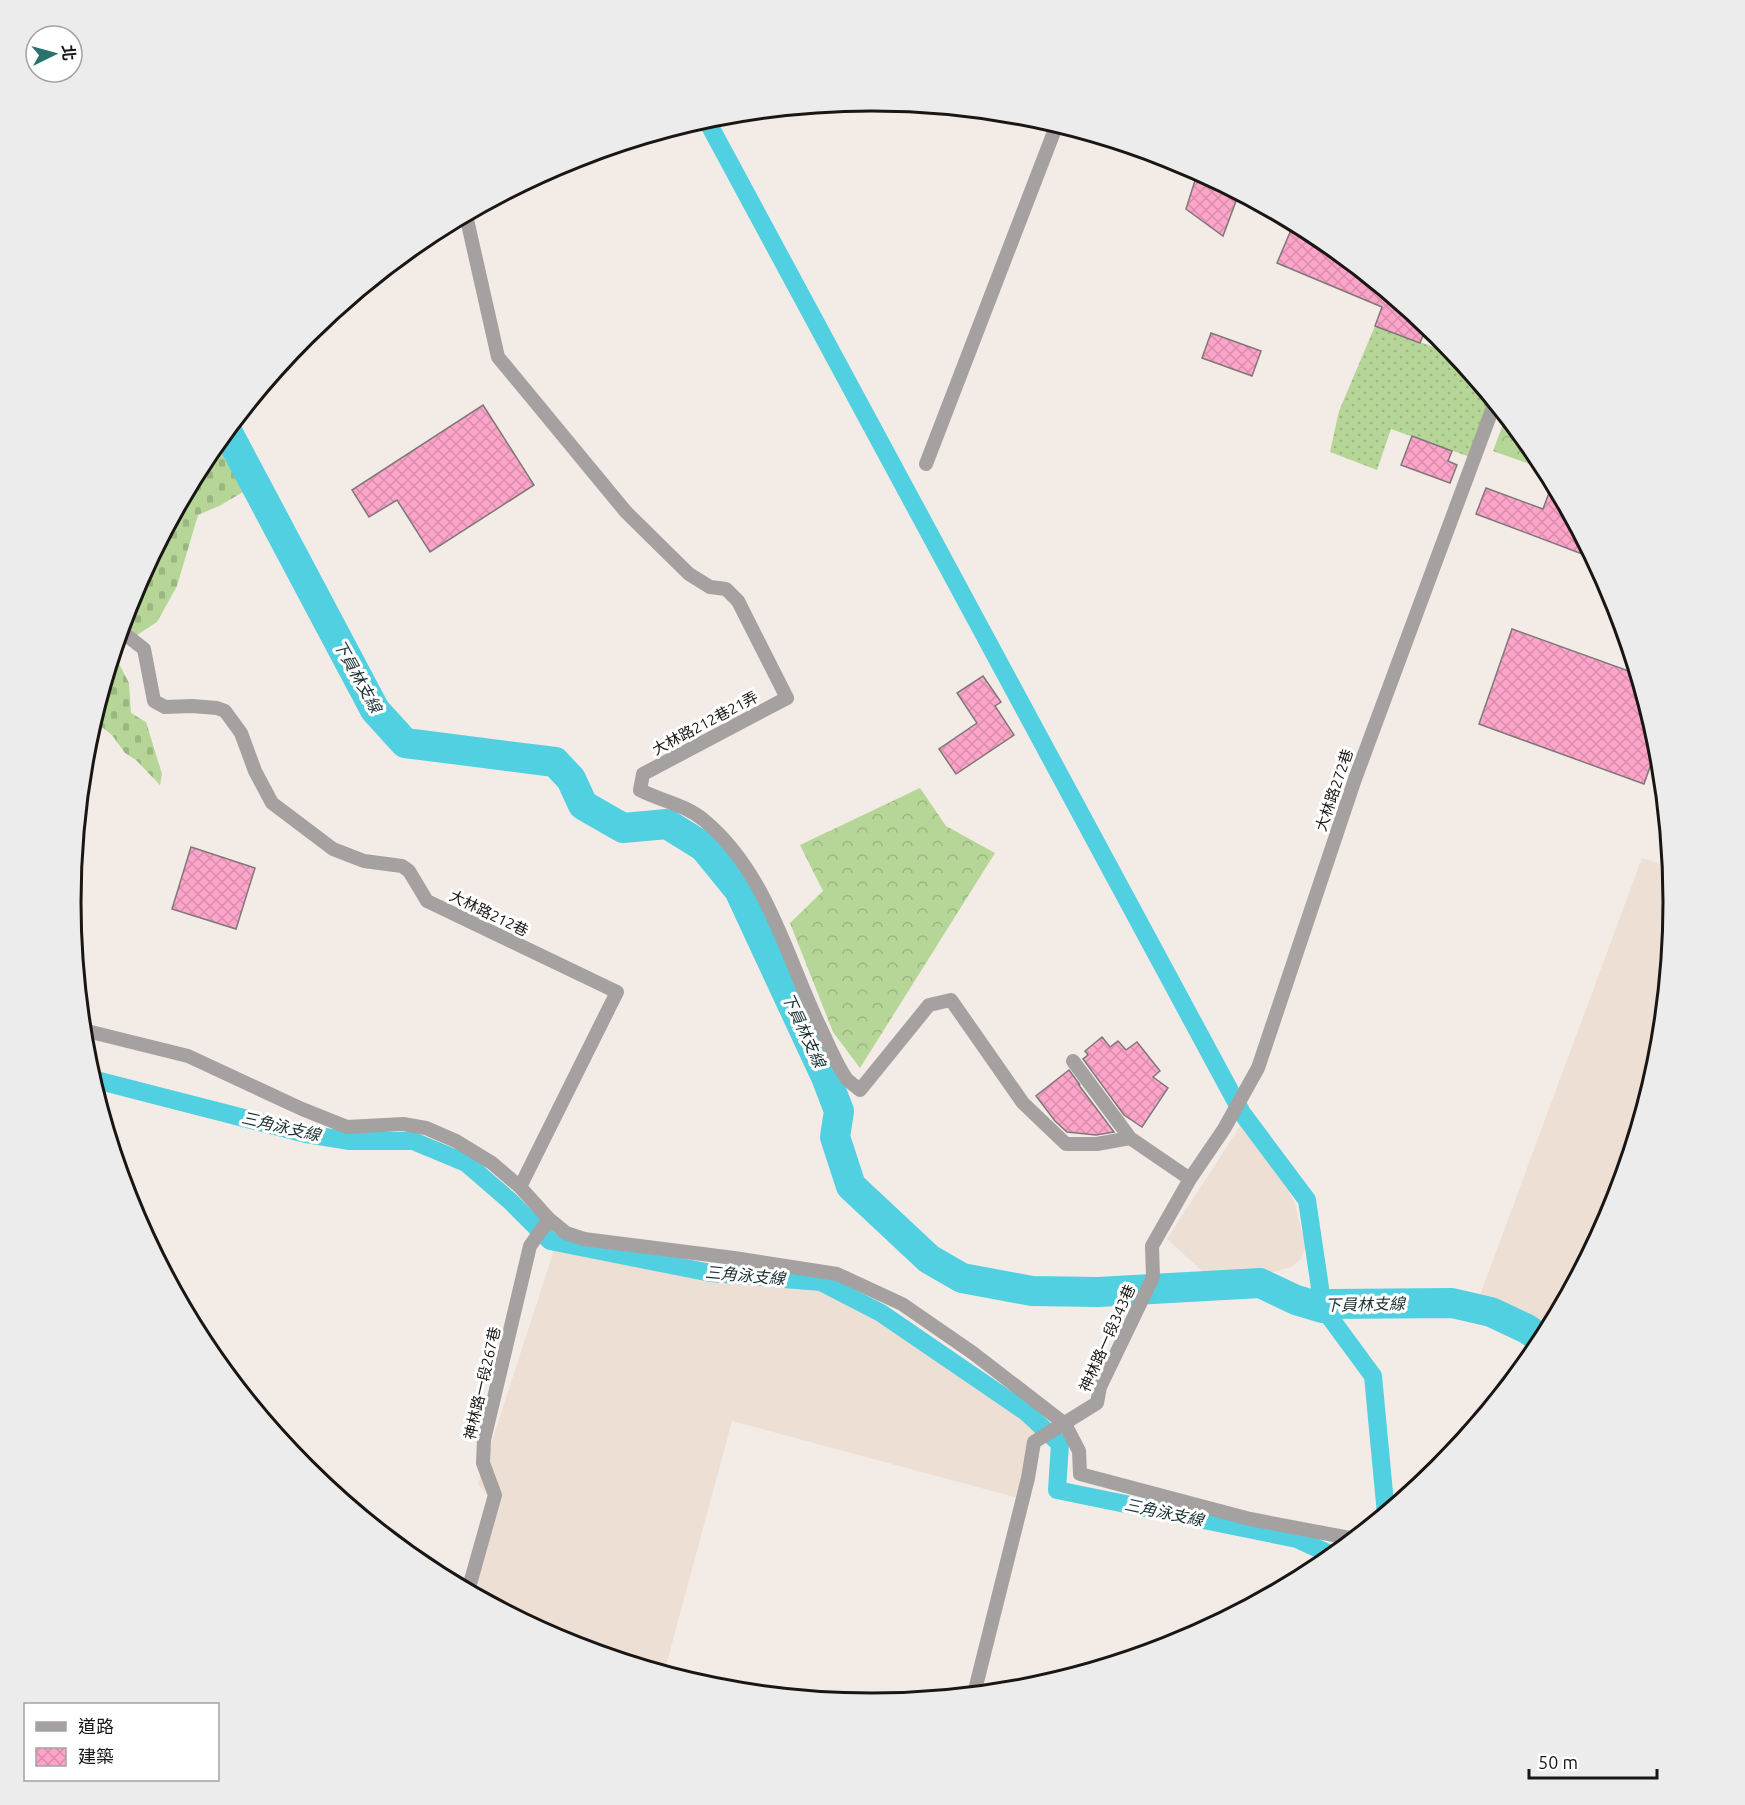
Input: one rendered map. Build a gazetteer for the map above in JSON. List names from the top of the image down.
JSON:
{
  "streets": {
    "street": [
      "大林路212巷21弄",
      "大林路272巷",
      "大林路212巷",
      "神林路一段343巷",
      "神林路一段267巷"
    ]
  },
  "crossings": [
    ["大林路272巷", "神林路一段343巷"]
  ],
  "water": ["下員林支線", "三角泳支線"],
  "legend": ["道路", "建築"],
  "scale_bar": "50 m",
  "north": "right"
}
